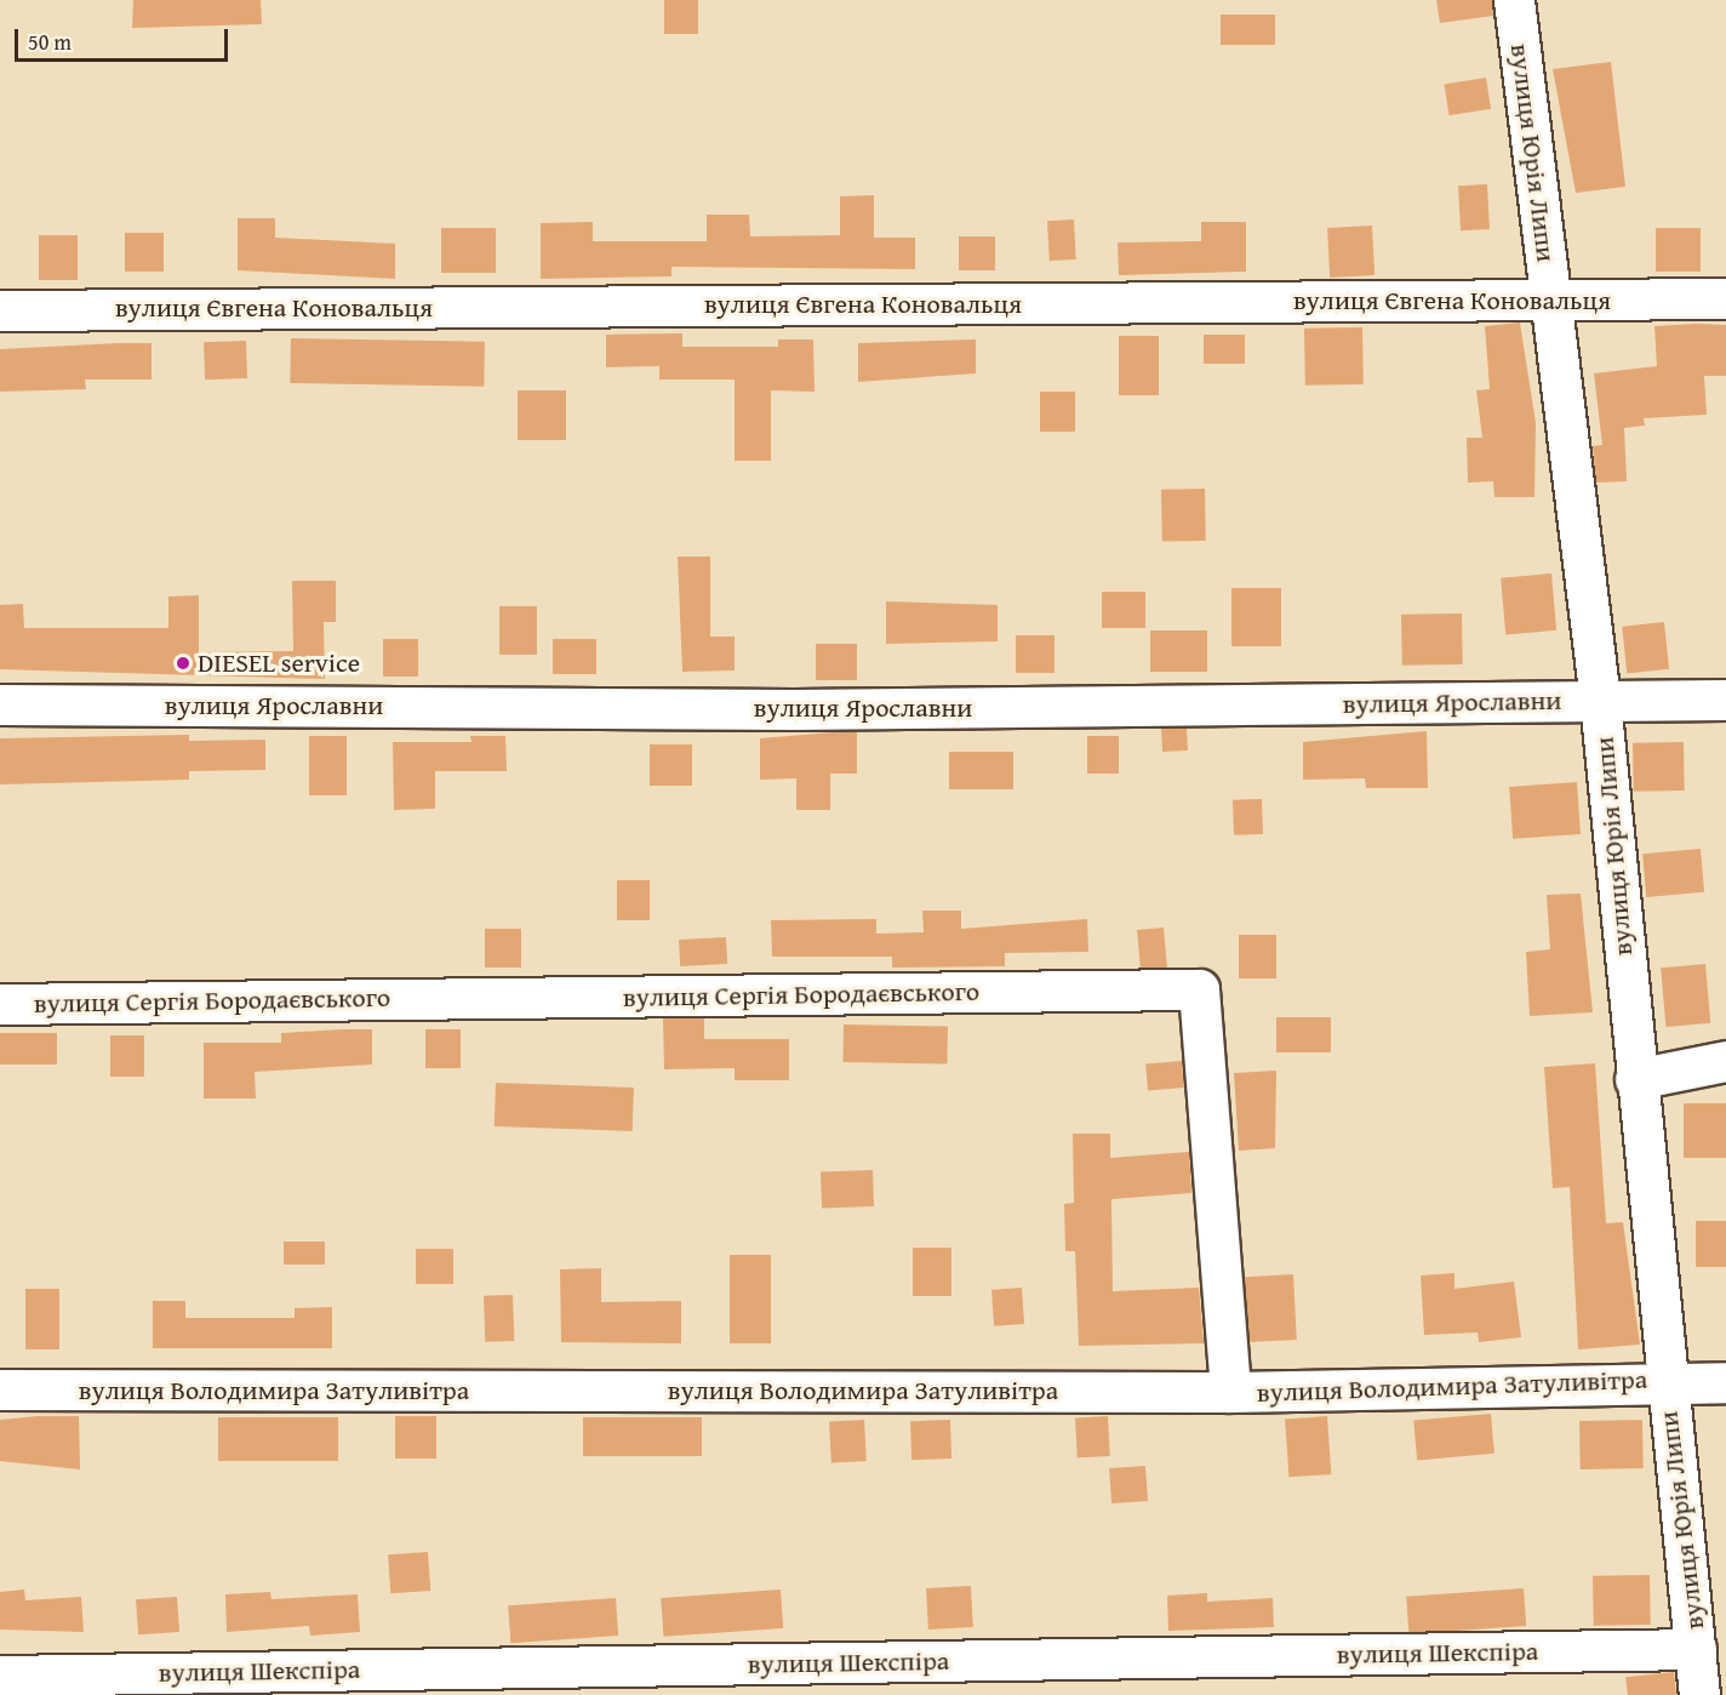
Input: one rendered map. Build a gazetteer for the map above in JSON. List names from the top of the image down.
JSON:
{
  "streets": {
    "street": [
      "вулиця Юрія Липи",
      "вулиця Євгена Коновальця",
      "вулиця Ярославни",
      "вулиця Сергія Бородаєвського",
      "вулиця Володимира Затуливітра",
      "вулиця Шекспіра"
    ]
  },
  "crossings": [
    ["вулиця Юрія Липи", "вулиця Євгена Коновальця"],
    ["вулиця Юрія Липи", "вулиця Ярославни"],
    ["вулиця Юрія Липи", "вулиця Володимира Затуливітра"],
    ["вулиця Юрія Липи", "вулиця Шекспіра"],
    ["вулиця Сергія Бородаєвського", "вулиця Володимира Затуливітра"]
  ],
  "places": ["DIESEL service"],
  "scale_bar": "50 m"
}
